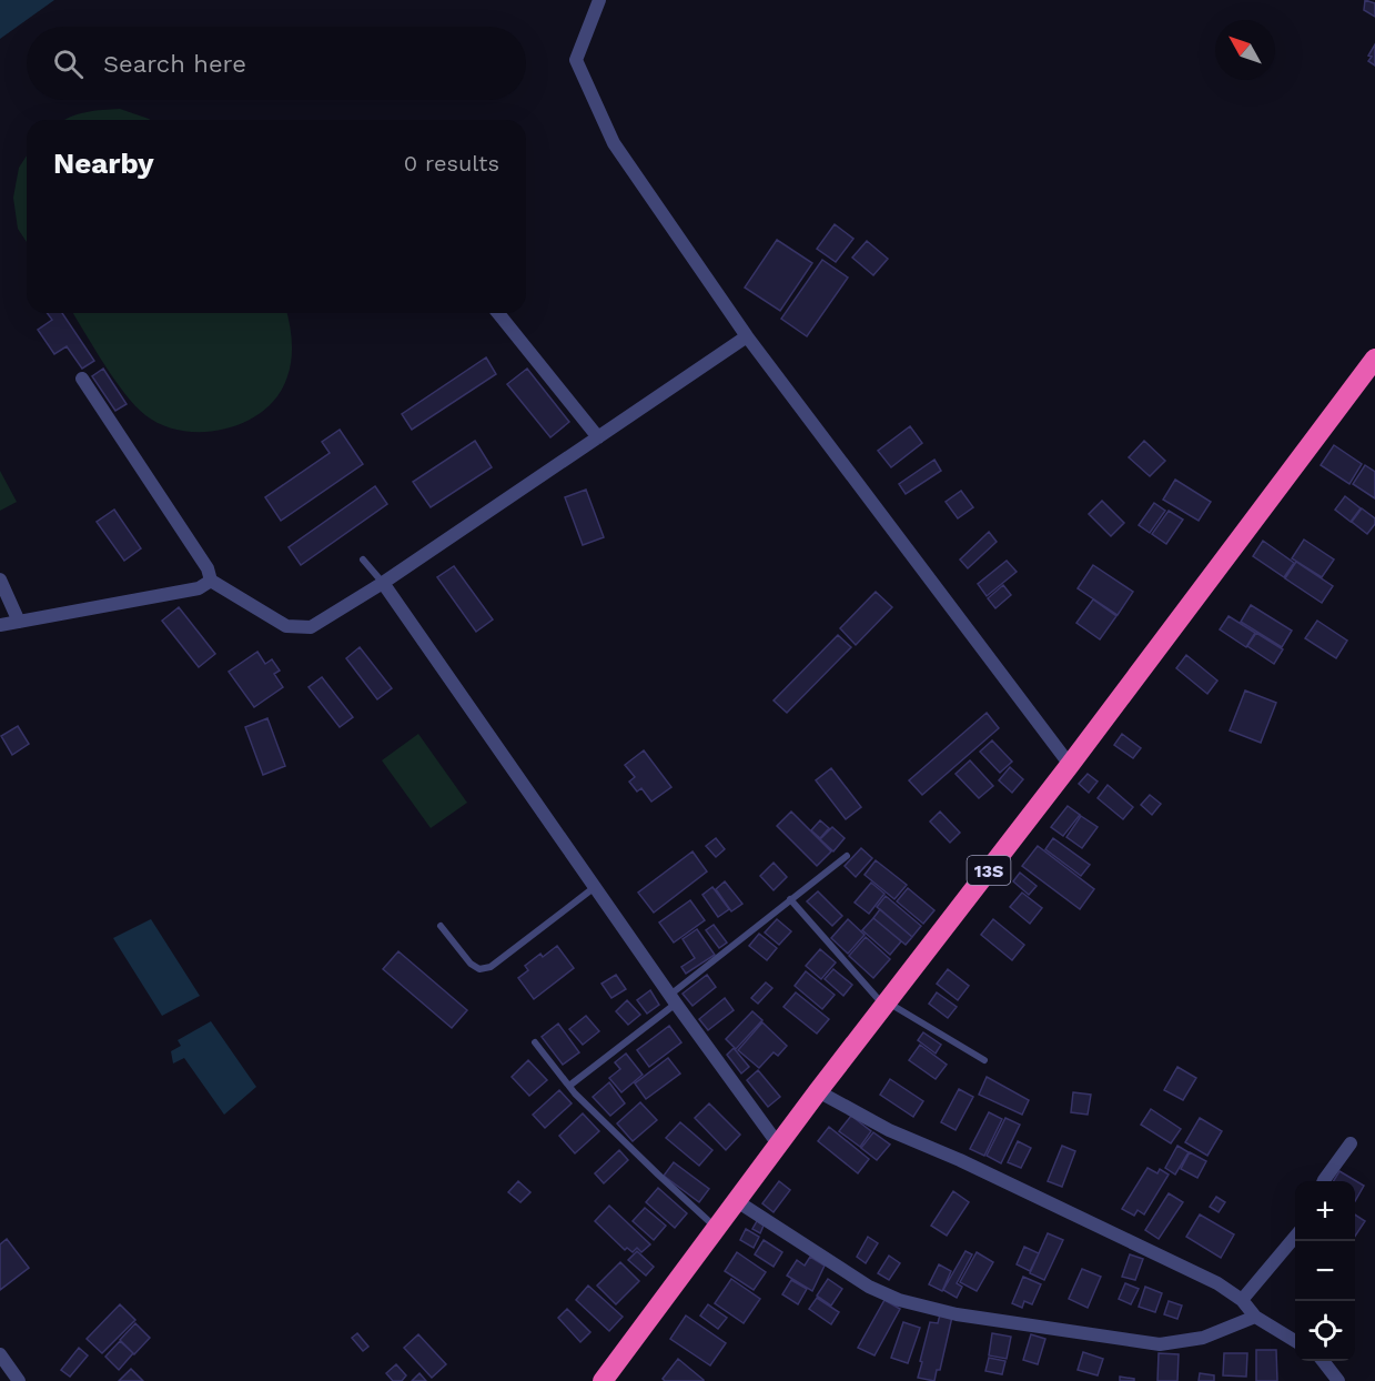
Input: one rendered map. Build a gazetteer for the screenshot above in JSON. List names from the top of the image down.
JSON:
{
  "streets": {
    "highway": ["13S"]
  },
  "north": "top left",
  "page": {
    "search": "Search here",
    "heading": ["Nearby", "0 results"],
    "map_buttons": ["+", "−"]
  }
}
